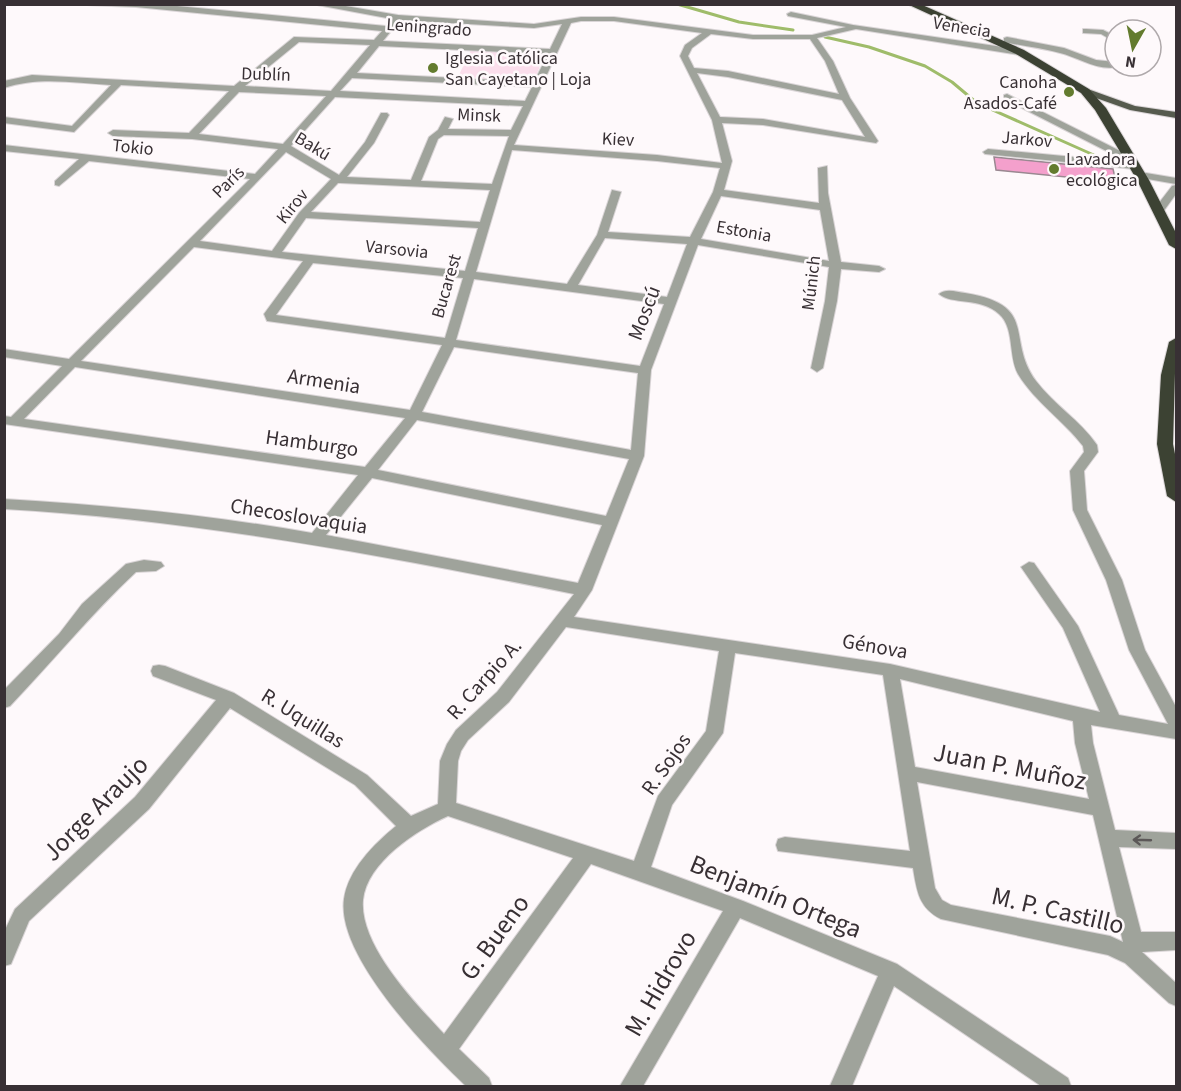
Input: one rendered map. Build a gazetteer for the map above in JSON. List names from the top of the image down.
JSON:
{
  "streets": {
    "street": [
      "Leningrado",
      "Venecia",
      "Dublín",
      "Minsk",
      "Kiev",
      "Jarkov",
      "Bakú",
      "Tokio",
      "París",
      "Kirov",
      "Estonia",
      "Varsovia",
      "Múnich",
      "Bucarest",
      "Moscú",
      "Armenia",
      "Hamburgo",
      "Checoslovaquia",
      "Génova",
      "R. Carpio A.",
      "R. Uquillas",
      "R. Sojos",
      "Juan P. Muñoz",
      "Jorge Araujo",
      "Benjamín Ortega",
      "M. P. Castillo",
      "G. Bueno",
      "M. Hidrovo"
    ]
  },
  "crossings": [
    ["Leningrado", "Dublín"],
    ["Leningrado", "París"],
    ["Leningrado", "Bucarest"],
    ["Venecia", "París"],
    ["Venecia", "Bucarest"],
    ["Venecia", "Moscú"],
    ["Dublín", "París"],
    ["Dublín", "Bucarest"],
    ["Minsk", "Bucarest"],
    ["Kiev", "Bucarest"],
    ["Kiev", "Moscú"],
    ["Bakú", "París"],
    ["Bakú", "Kirov"],
    ["Bakú", "Bucarest"],
    ["Tokio", "París"],
    ["París", "Varsovia"],
    ["París", "Armenia"],
    ["París", "Hamburgo"],
    ["Kirov", "Varsovia"],
    ["Estonia", "Múnich"],
    ["Estonia", "Moscú"],
    ["Varsovia", "Bucarest"],
    ["Varsovia", "Moscú"],
    ["Bucarest", "Armenia"],
    ["Bucarest", "Hamburgo"],
    ["Bucarest", "Checoslovaquia"],
    ["Moscú", "Armenia"],
    ["Moscú", "Hamburgo"],
    ["Moscú", "Checoslovaquia"],
    ["Moscú", "Génova"],
    ["Moscú", "R. Carpio A."],
    ["Génova", "R. Carpio A."],
    ["Génova", "R. Sojos"],
    ["R. Carpio A.", "Benjamín Ortega"],
    ["R. Uquillas", "Jorge Araujo"],
    ["R. Sojos", "Benjamín Ortega"],
    ["Benjamín Ortega", "G. Bueno"],
    ["Benjamín Ortega", "M. Hidrovo"]
  ],
  "places": ["Iglesia Católica San Cayetano | Loja", "Canoha Asados-Café", "Lavadora ecológica"],
  "north": "bottom"
}
